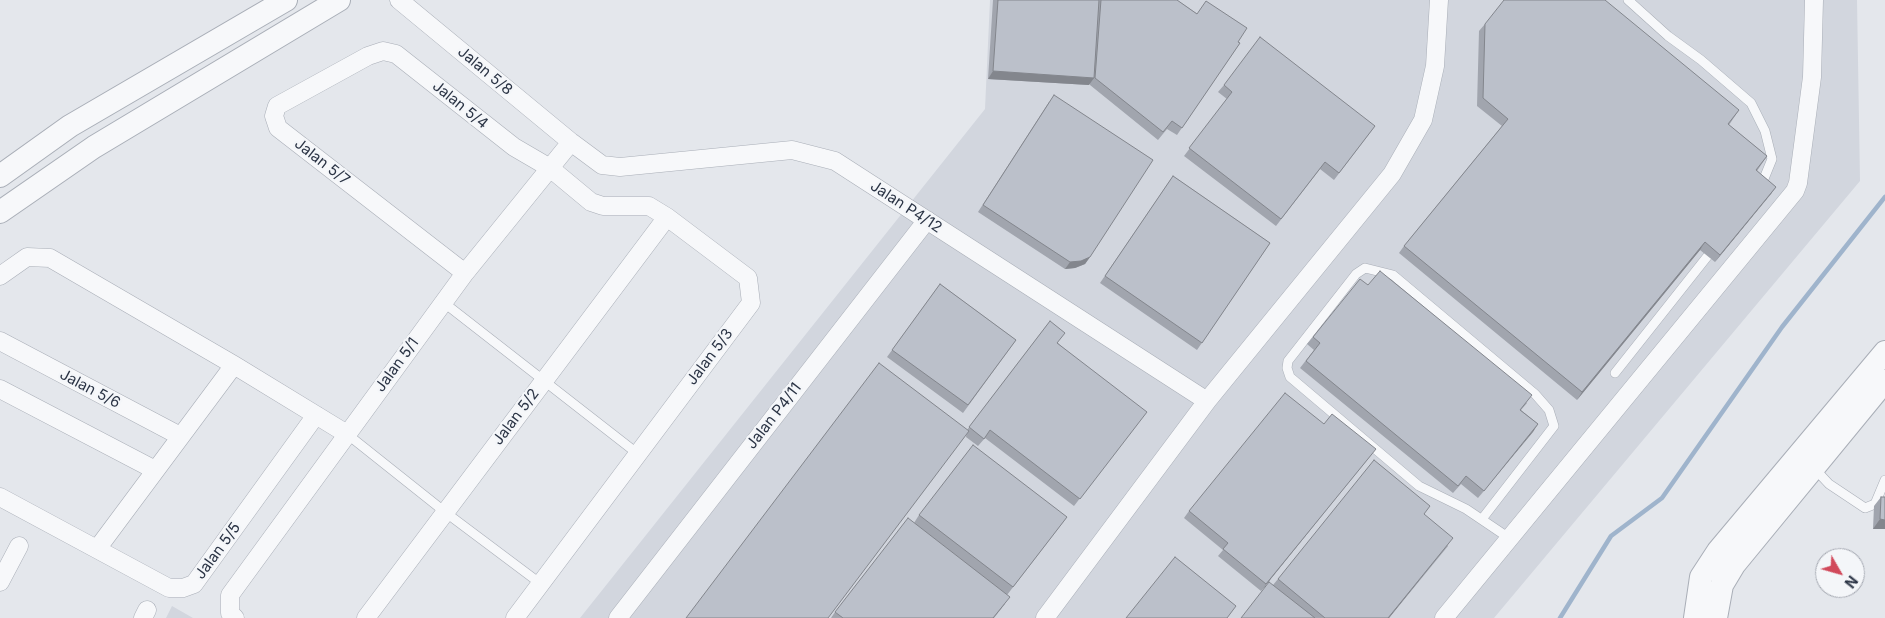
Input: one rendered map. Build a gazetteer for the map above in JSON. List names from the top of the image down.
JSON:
{
  "streets": {
    "street": [
      "Jalan 5/8",
      "Jalan 5/4",
      "Jalan 5/7",
      "Jalan P4/12",
      "Jalan 5/3",
      "Jalan 5/1",
      "Jalan 5/6",
      "Jalan P4/11",
      "Jalan 5/2",
      "Jalan 5/5"
    ]
  },
  "crossings": [
    ["Jalan 5/8", "Jalan P4/12"],
    ["Jalan 5/8", "Jalan 5/1"],
    ["Jalan 5/4", "Jalan 5/7"],
    ["Jalan 5/4", "Jalan 5/3"],
    ["Jalan 5/4", "Jalan 5/1"],
    ["Jalan 5/7", "Jalan 5/1"],
    ["Jalan P4/12", "Jalan 5/1"],
    ["Jalan P4/12", "Jalan P4/11"],
    ["Jalan 5/3", "Jalan 5/1"],
    ["Jalan 5/3", "Jalan 5/2"]
  ],
  "north": "bottom right"
}
